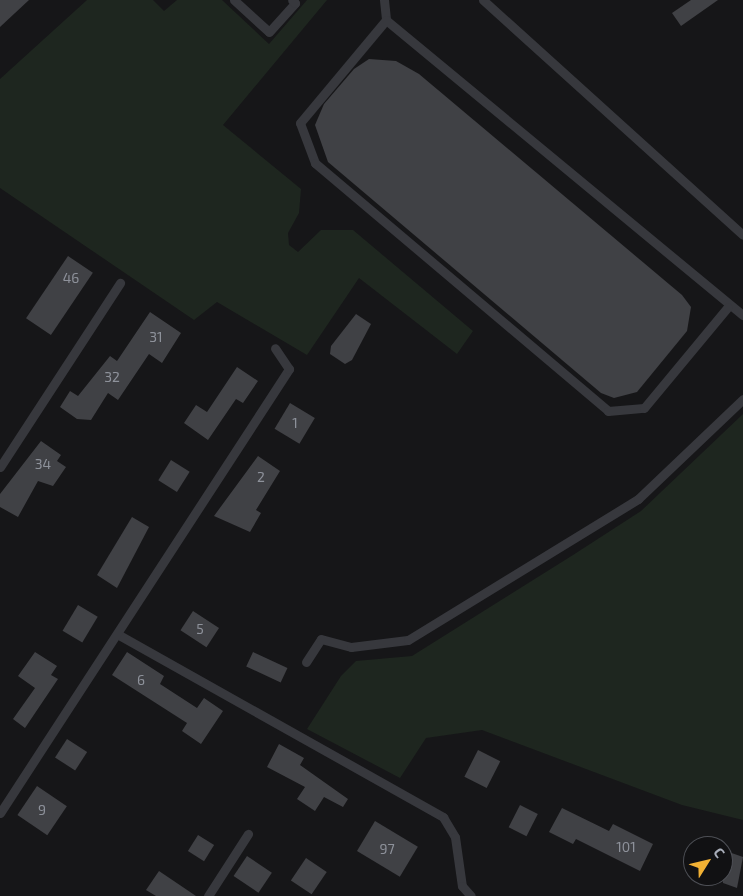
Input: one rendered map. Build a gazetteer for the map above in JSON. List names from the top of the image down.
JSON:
{
  "house_numbers": [
    "46",
    "31",
    "32",
    "1",
    "34",
    "2",
    "5",
    "6",
    "9",
    "101",
    "97"
  ],
  "north": "top right"
}
